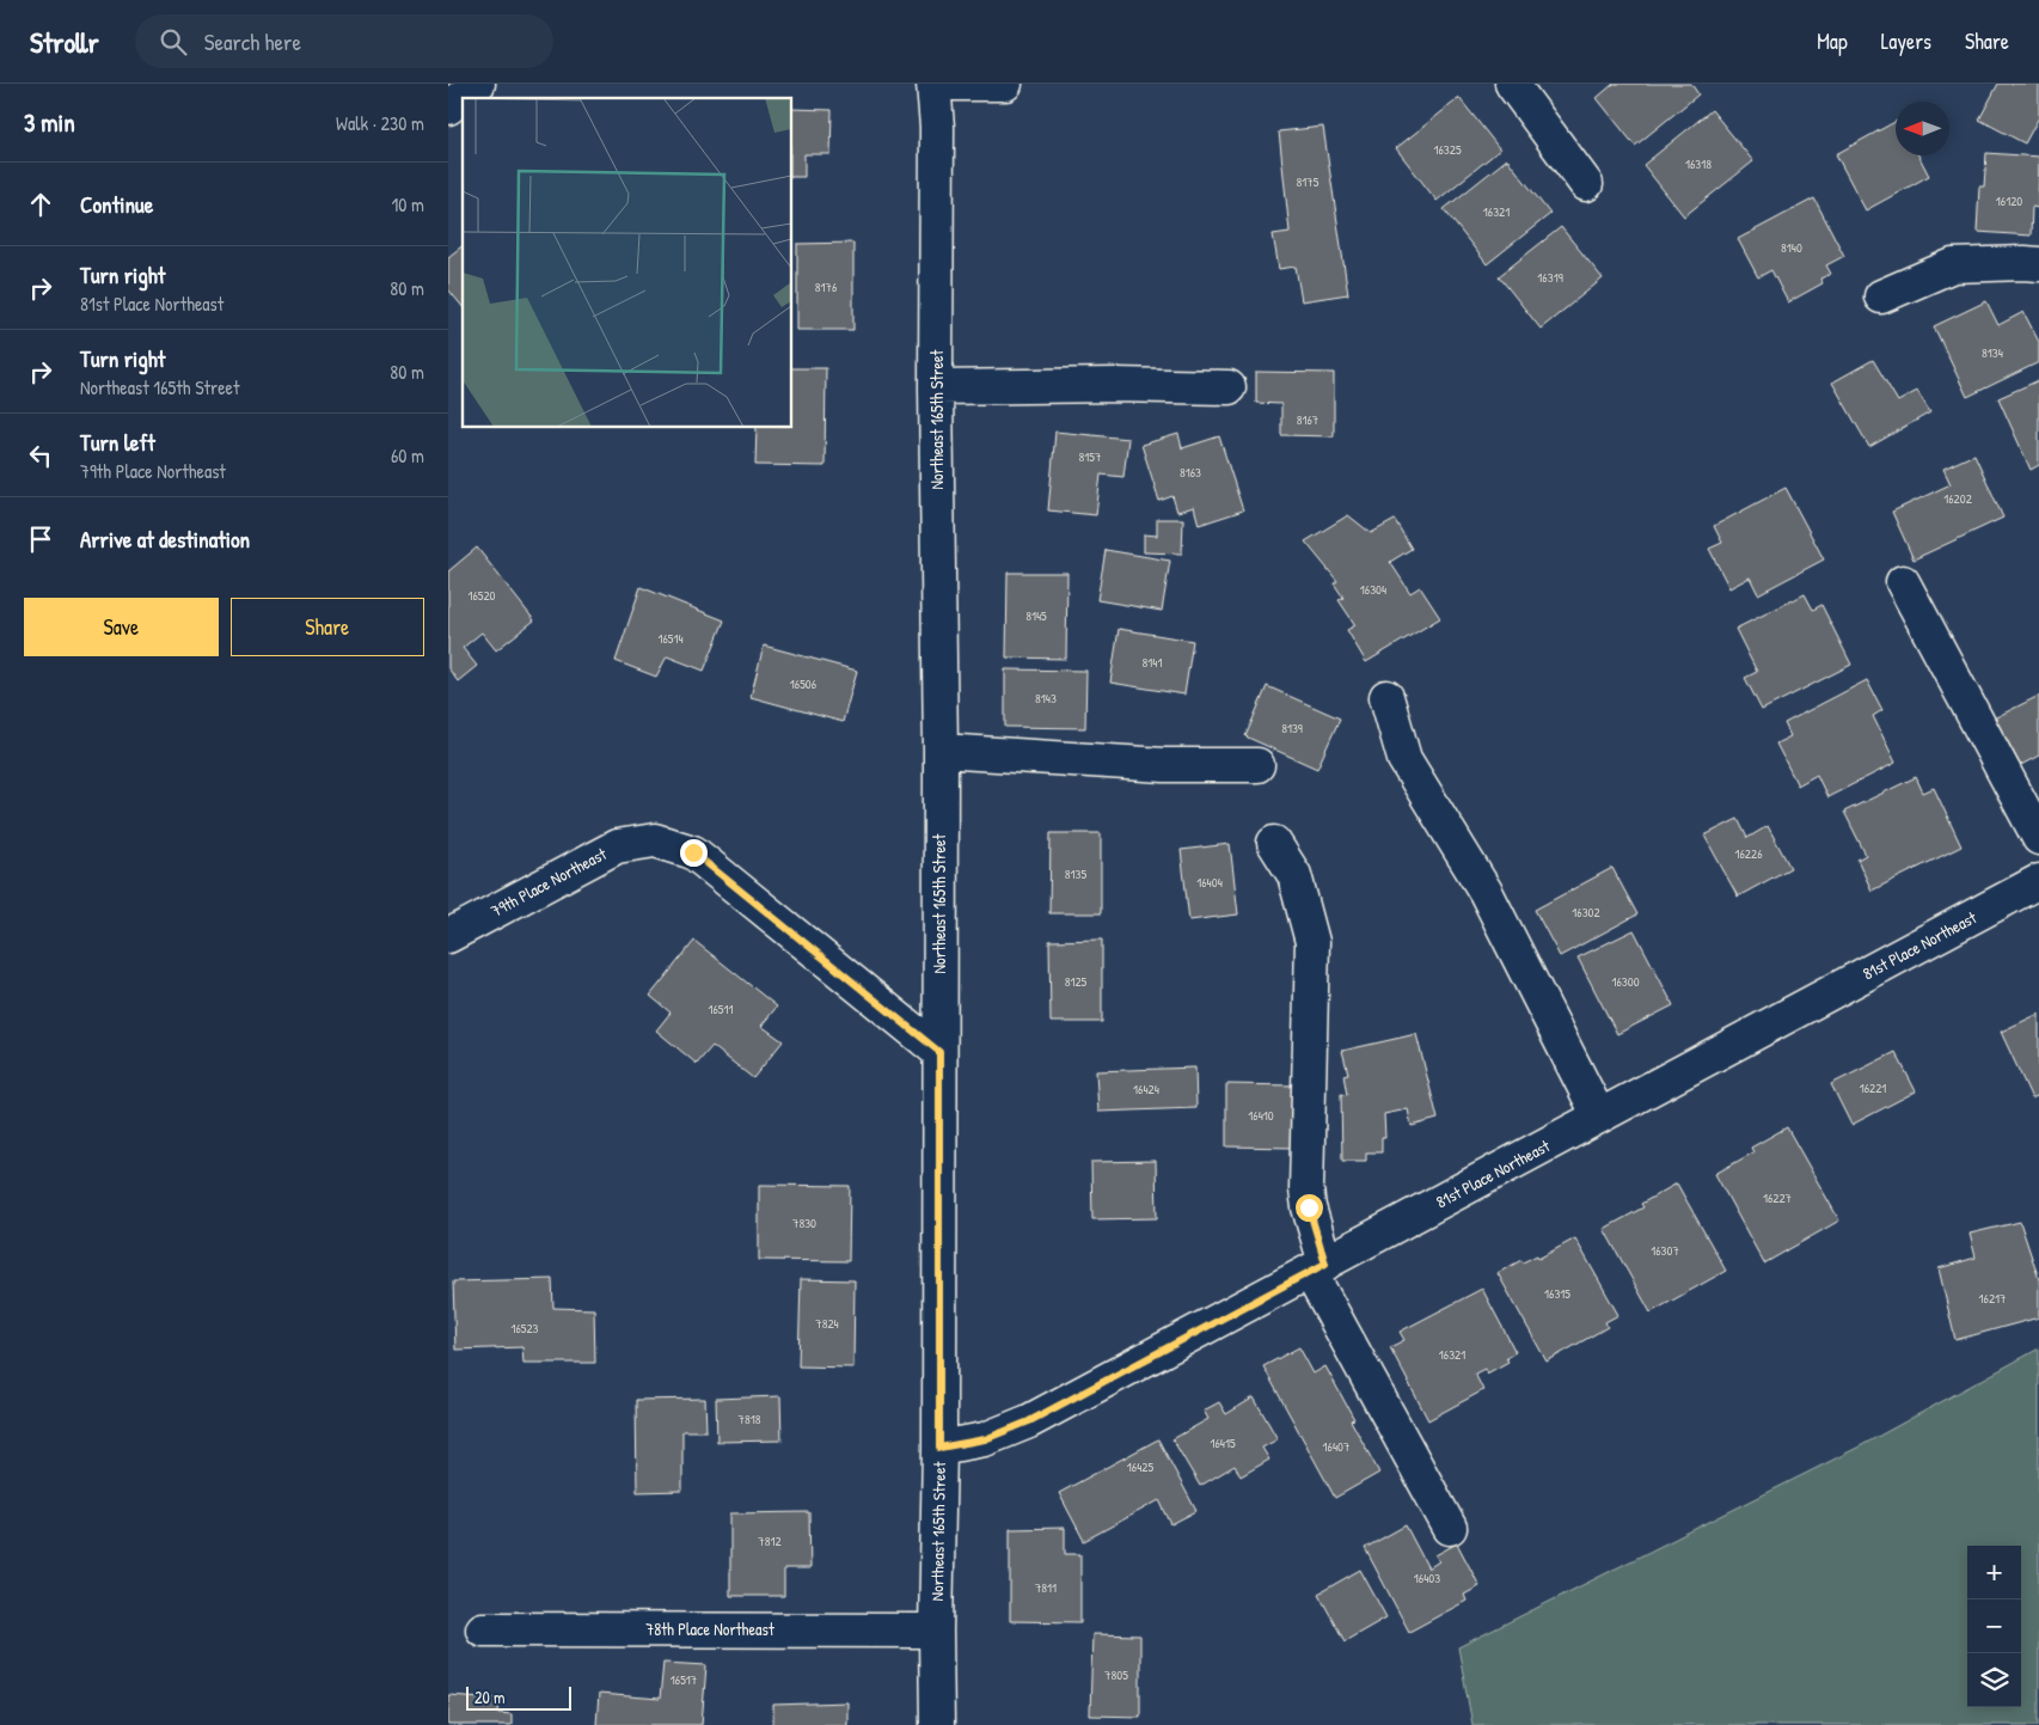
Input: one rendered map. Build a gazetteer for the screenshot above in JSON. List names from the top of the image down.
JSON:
{
  "streets": {
    "street": [
      "Northeast 165th Street",
      "79th Place Northeast",
      "81st Place Northeast",
      "78th Place Northeast"
    ]
  },
  "crossings": [
    ["Northeast 165th Street", "79th Place Northeast"],
    ["Northeast 165th Street", "81st Place Northeast"],
    ["Northeast 165th Street", "78th Place Northeast"]
  ],
  "house_numbers": [
    "16325",
    "16318",
    "8175",
    "16120",
    "16321",
    "8140",
    "16319",
    "8176",
    "8134",
    "8167",
    "8157",
    "8163",
    "16202",
    "16304",
    "16520",
    "8145",
    "16514",
    "8141",
    "16506",
    "8143",
    "8139",
    "16226",
    "8135",
    "16404",
    "16302",
    "8125",
    "16300",
    "16511",
    "16221",
    "16424",
    "16410",
    "16227",
    "7830",
    "16307",
    "16315",
    "16217",
    "7824",
    "16523",
    "16321",
    "7818",
    "16415",
    "16407",
    "16425",
    "7812",
    "16403",
    "7811",
    "7805",
    "16517"
  ],
  "scale_bar": "20 m",
  "north": "left",
  "page": {
    "header": "Strollr",
    "search": "Search here",
    "nav": ["Map", "Layers", "Share"],
    "heading": ["3 min", "Walk · 230 m"],
    "list": [
      ["Continue", "10 m"],
      ["Turn right", "81st Place Northeast", "80 m"],
      ["Turn right", "Northeast 165th Street", "80 m"],
      ["Turn left", "79th Place Northeast", "60 m"],
      "Arrive at destination"
    ],
    "buttons": ["Save", "Share"],
    "map_buttons": ["+", "−"],
    "scale": "20 m"
  }
}
